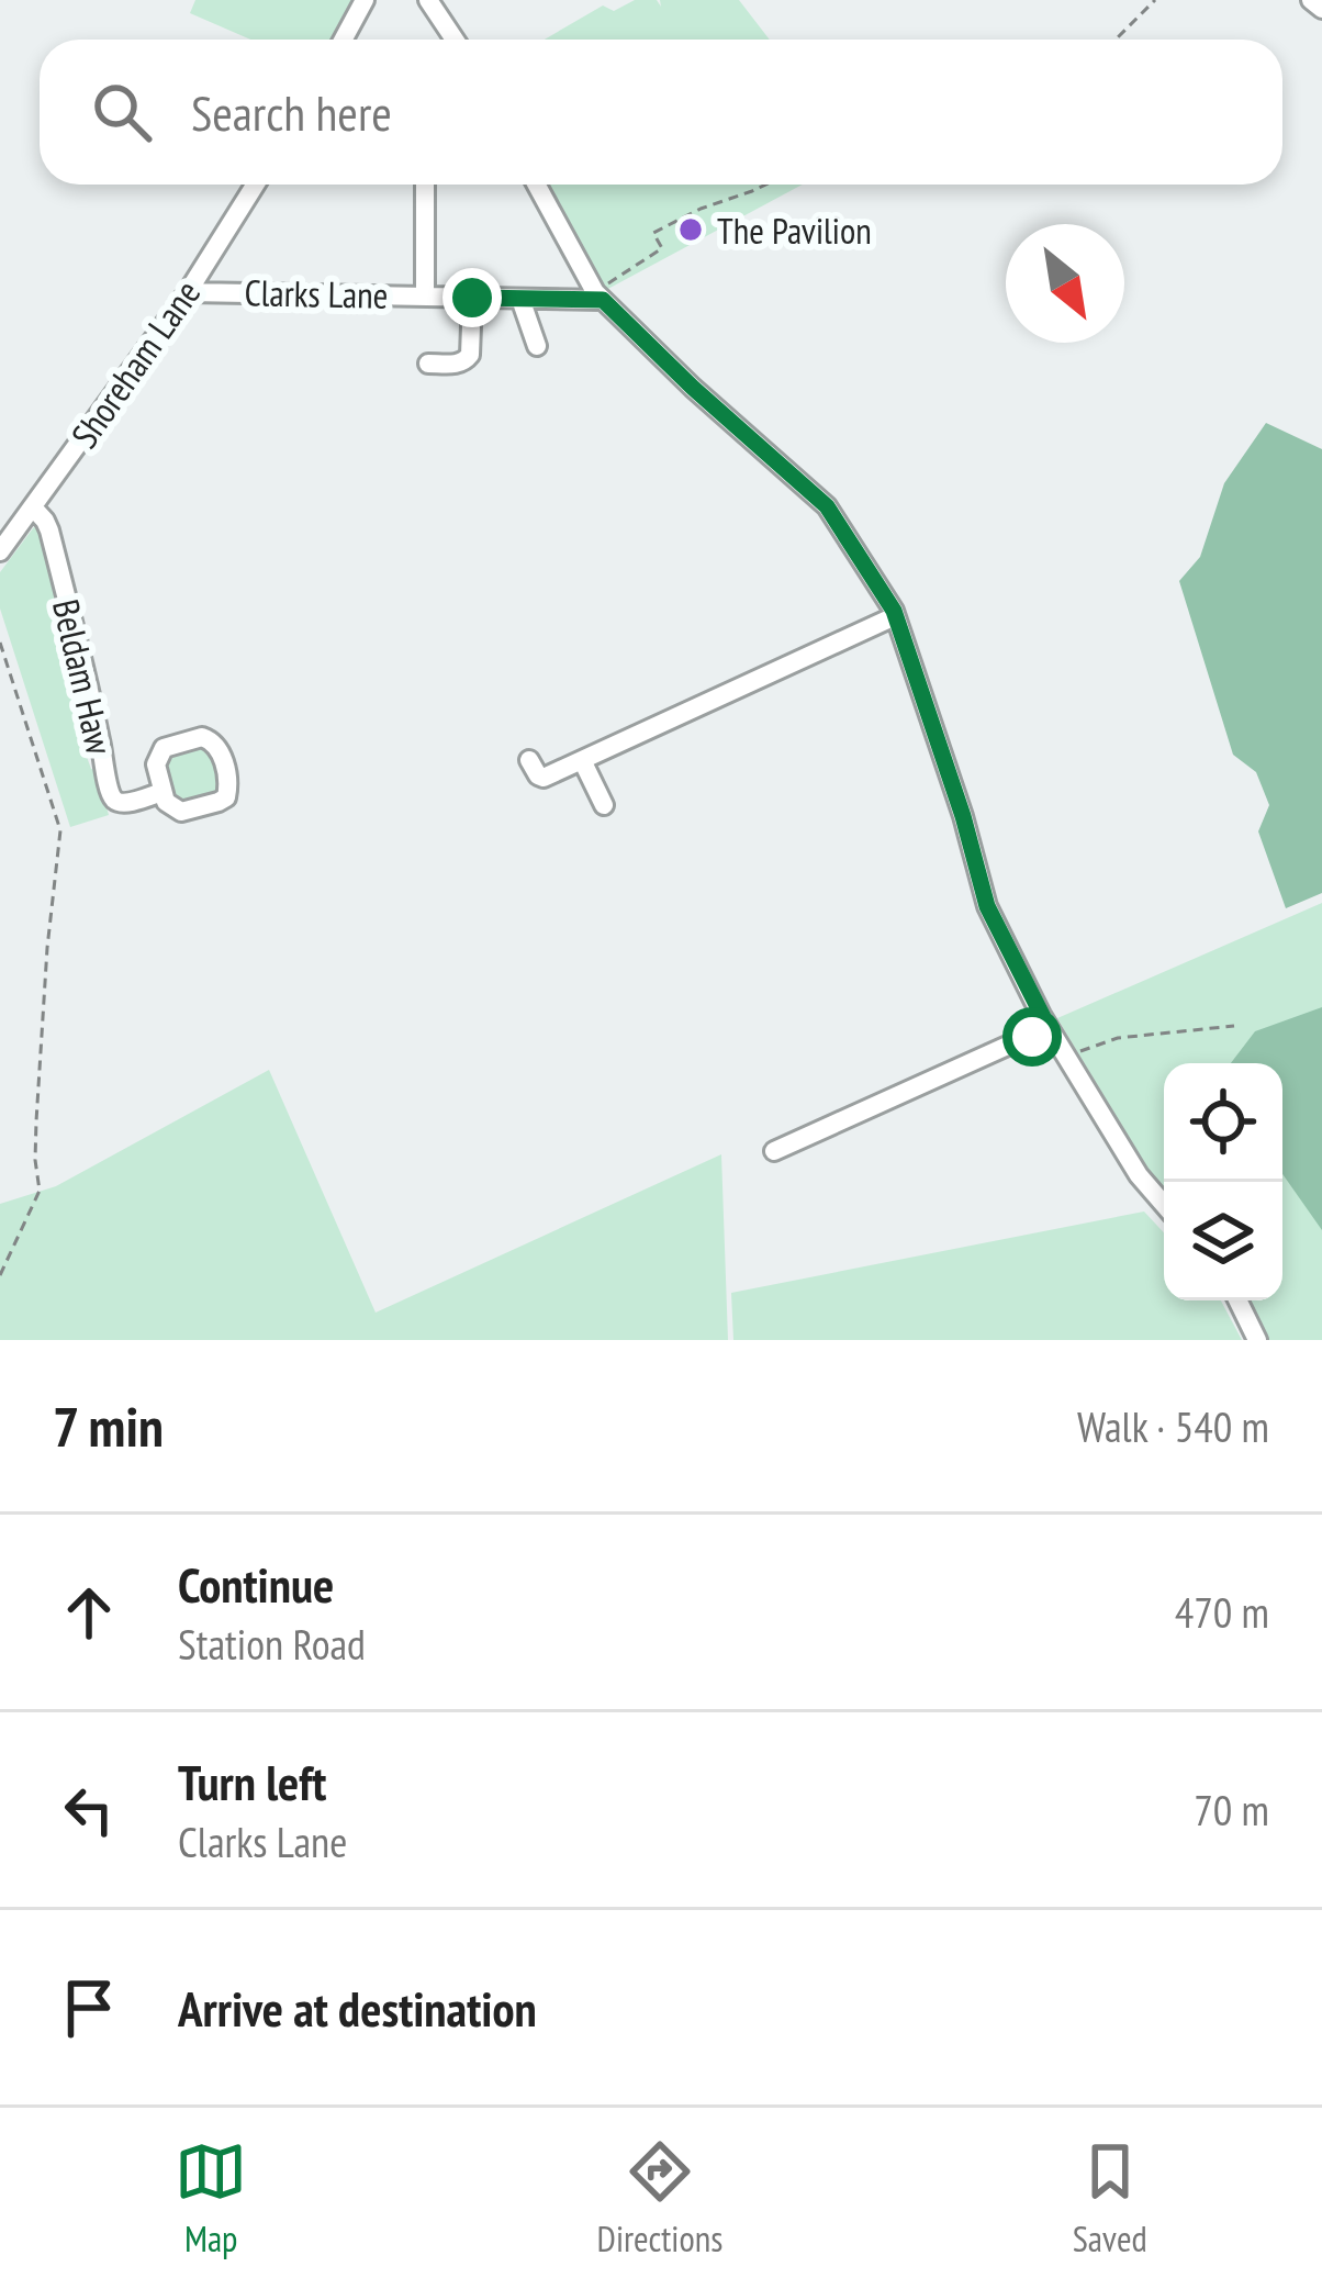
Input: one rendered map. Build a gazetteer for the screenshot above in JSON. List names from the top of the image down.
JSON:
{
  "streets": {
    "street": ["Clarks Lane", "Shoreham Lane", "Beldam Haw"]
  },
  "crossings": [
    ["Clarks Lane", "Shoreham Lane"],
    ["Shoreham Lane", "Beldam Haw"]
  ],
  "places": ["The Pavilion"],
  "north": "bottom right",
  "page": {
    "search": "Search here",
    "heading": ["7 min", "Walk · 540 m"],
    "list": [
      ["Continue", "Station Road", "470 m"],
      ["Turn left", "Clarks Lane", "70 m"],
      "Arrive at destination"
    ],
    "nav": ["Map", "Directions", "Saved"]
  }
}
